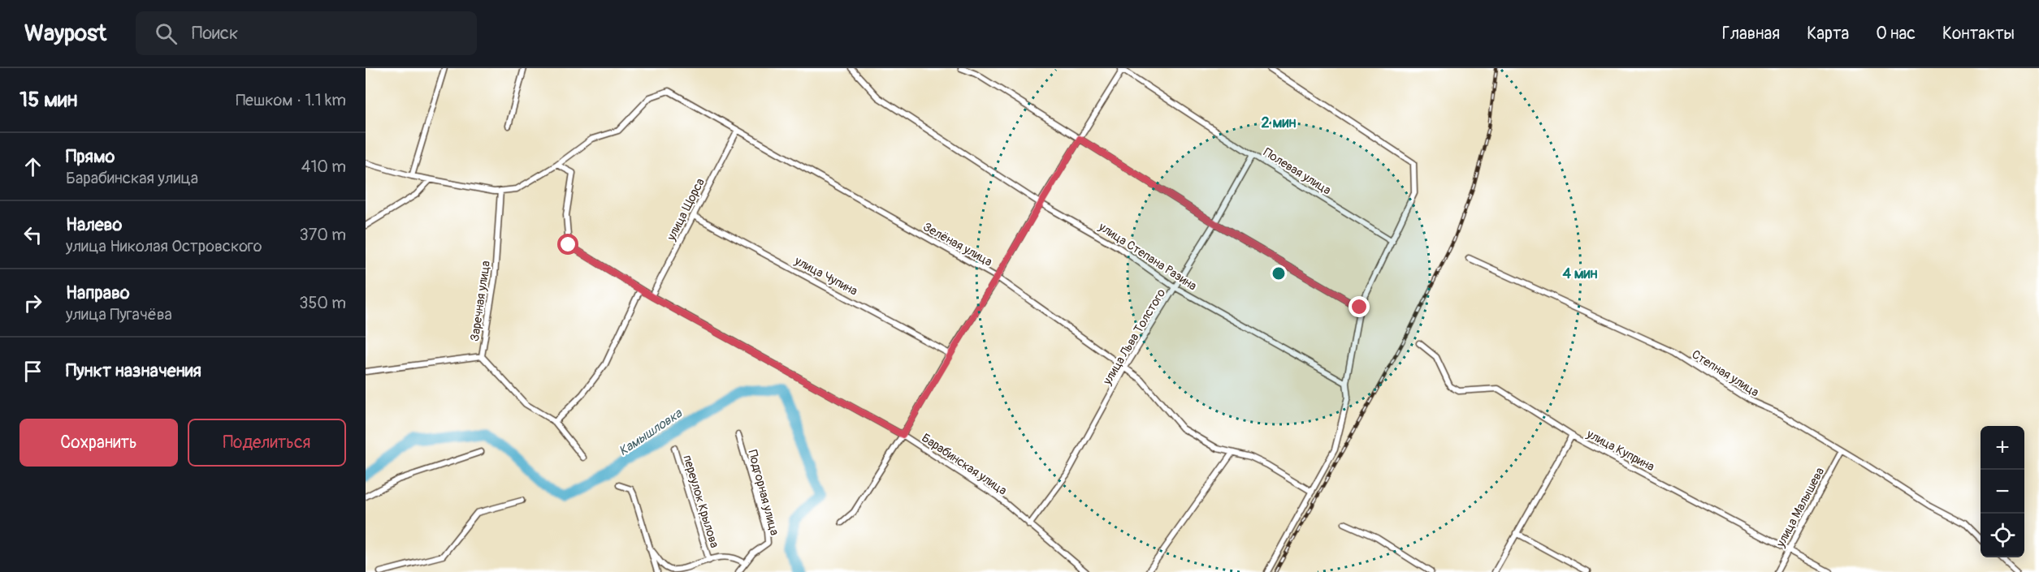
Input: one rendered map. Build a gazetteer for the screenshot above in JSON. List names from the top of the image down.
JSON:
{
  "streets": {
    "street": [
      "Полевая улица",
      "улица Щорса",
      "Зелёная улица",
      "улица Степана Разина",
      "улица Чупина",
      "Заречная улица",
      "улица Льва Толстого",
      "Степная улица",
      "улица Куприна",
      "Барабинская улица",
      "Подгорная улица",
      "переулок Крылова",
      "улица Малышева"
    ]
  },
  "crossings": [
    ["Полевая улица", "улица Льва Толстого"],
    ["улица Щорса", "Зелёная улица"],
    ["улица Щорса", "улица Чупина"],
    ["улица Щорса", "Барабинская улица"],
    ["Зелёная улица", "улица Льва Толстого"],
    ["Зелёная улица", "Барабинская улица"],
    ["улица Степана Разина", "улица Льва Толстого"],
    ["улица Льва Толстого", "Барабинская улица"],
    ["Степная улица", "улица Малышева"],
    ["улица Куприна", "улица Малышева"]
  ],
  "water": ["Камышловка"],
  "page": {
    "header": "Waypost",
    "search": "Поиск",
    "nav": [
      "Главная",
      "Карта",
      "О нас",
      "Контакты"
    ],
    "heading": ["15 мин", "Пешком · 1.1 km"],
    "list": [
      ["Прямо", "Барабинская улица", "410 m"],
      ["Налево", "улица Николая Островского", "370 m"],
      ["Направо", "улица Пугачёва", "350 m"],
      "Пункт назначения"
    ],
    "buttons": ["Сохранить", "Поделиться"],
    "map_buttons": ["+", "−"]
  },
  "rings": ["2 мин", "4 мин"]
}
